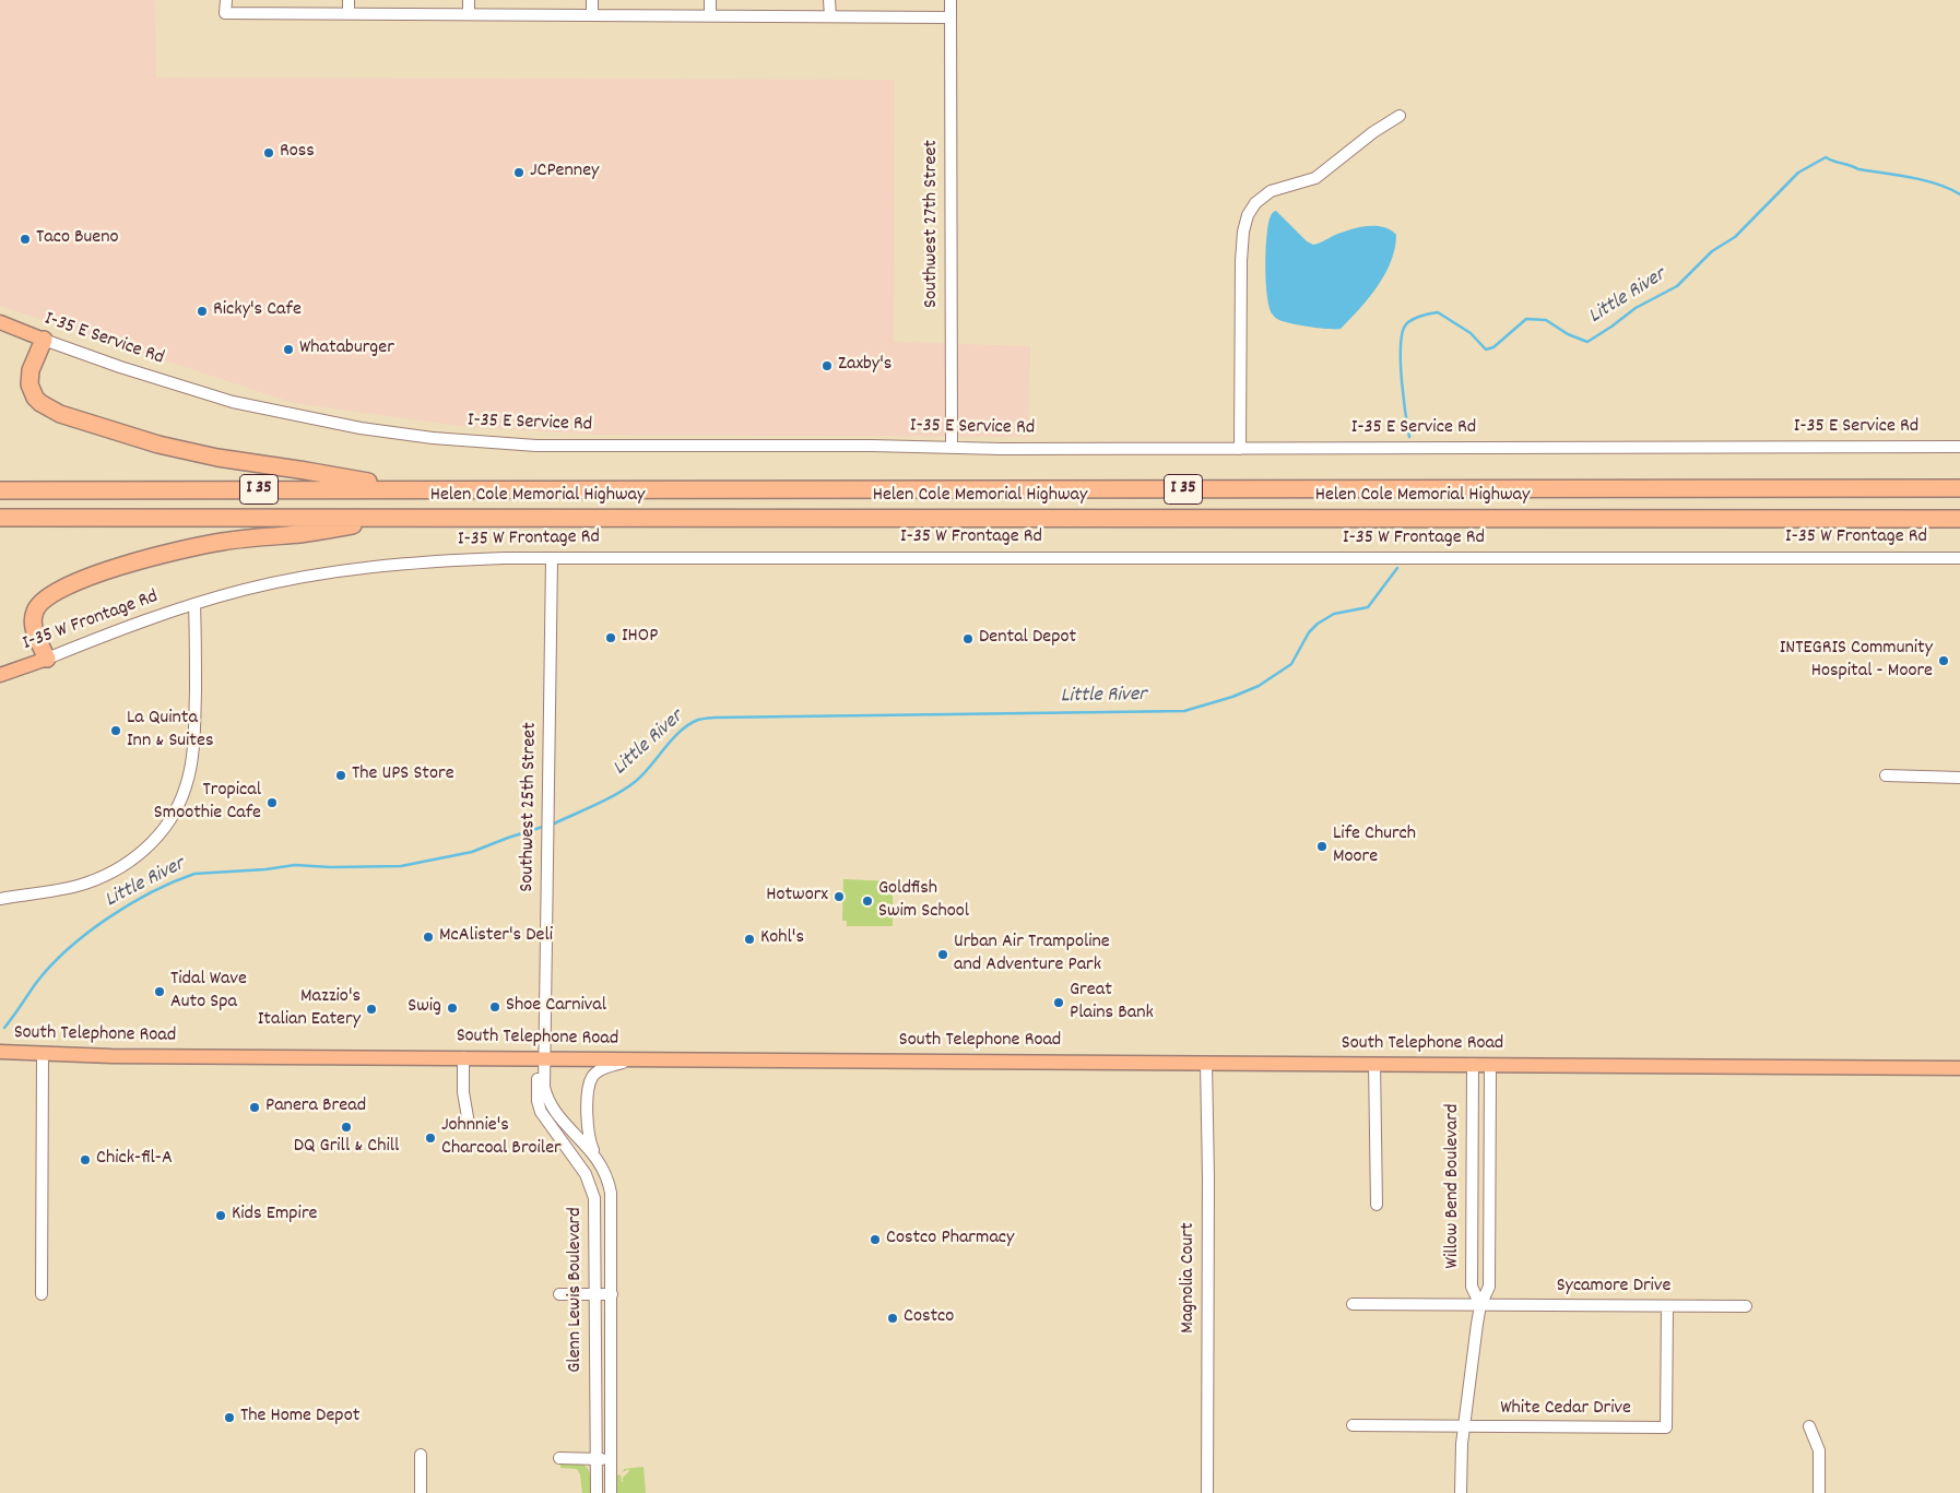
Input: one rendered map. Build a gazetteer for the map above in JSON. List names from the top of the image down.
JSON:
{
  "streets": {
    "highway": ["I 35", "Helen Cole Memorial Highway"],
    "main road": ["I-35 E Service Rd", "I-35 W Frontage Rd", "South Telephone Road"],
    "street": [
      "Southwest 27th Street",
      "Southwest 25th Street",
      "Willow Bend Boulevard",
      "Magnolia Court",
      "Sycamore Drive",
      "Glenn Lewis Boulevard",
      "White Cedar Drive"
    ]
  },
  "crossings": [
    ["Southwest 27th Street", "I-35 E Service Rd"],
    ["I-35 W Frontage Rd", "Southwest 25th Street"],
    ["Southwest 25th Street", "South Telephone Road"],
    ["Southwest 25th Street", "Glenn Lewis Boulevard"],
    ["South Telephone Road", "Willow Bend Boulevard"],
    ["South Telephone Road", "Magnolia Court"],
    ["South Telephone Road", "Glenn Lewis Boulevard"],
    ["Willow Bend Boulevard", "Sycamore Drive"],
    ["Willow Bend Boulevard", "White Cedar Drive"],
    ["Sycamore Drive", "White Cedar Drive"]
  ],
  "water": ["Little River"],
  "places": [
    "Ross",
    "JCPenney",
    "Taco Bueno",
    "Ricky's Cafe",
    "Whataburger",
    "Zaxby's",
    "IHOP",
    "Dental Depot",
    "INTEGRIS Community Hospital - Moore",
    "La Quinta Inn & Suites",
    "The UPS Store",
    "Tropical Smoothie Cafe",
    "Life Church Moore",
    "Hotworx",
    "Goldfish Swim School",
    "McAlister's Deli",
    "Kohl's",
    "Urban Air Trampoline and Adventure Park",
    "Tidal Wave Auto Spa",
    "Great Plains Bank",
    "Shoe Carnival",
    "Swig",
    "Mazzio's Italian Eatery",
    "Panera Bread",
    "DQ Grill & Chill",
    "Johnnie's Charcoal Broiler",
    "Chick-fil-A",
    "Kids Empire",
    "Costco Pharmacy",
    "Costco",
    "The Home Depot"
  ]
}
